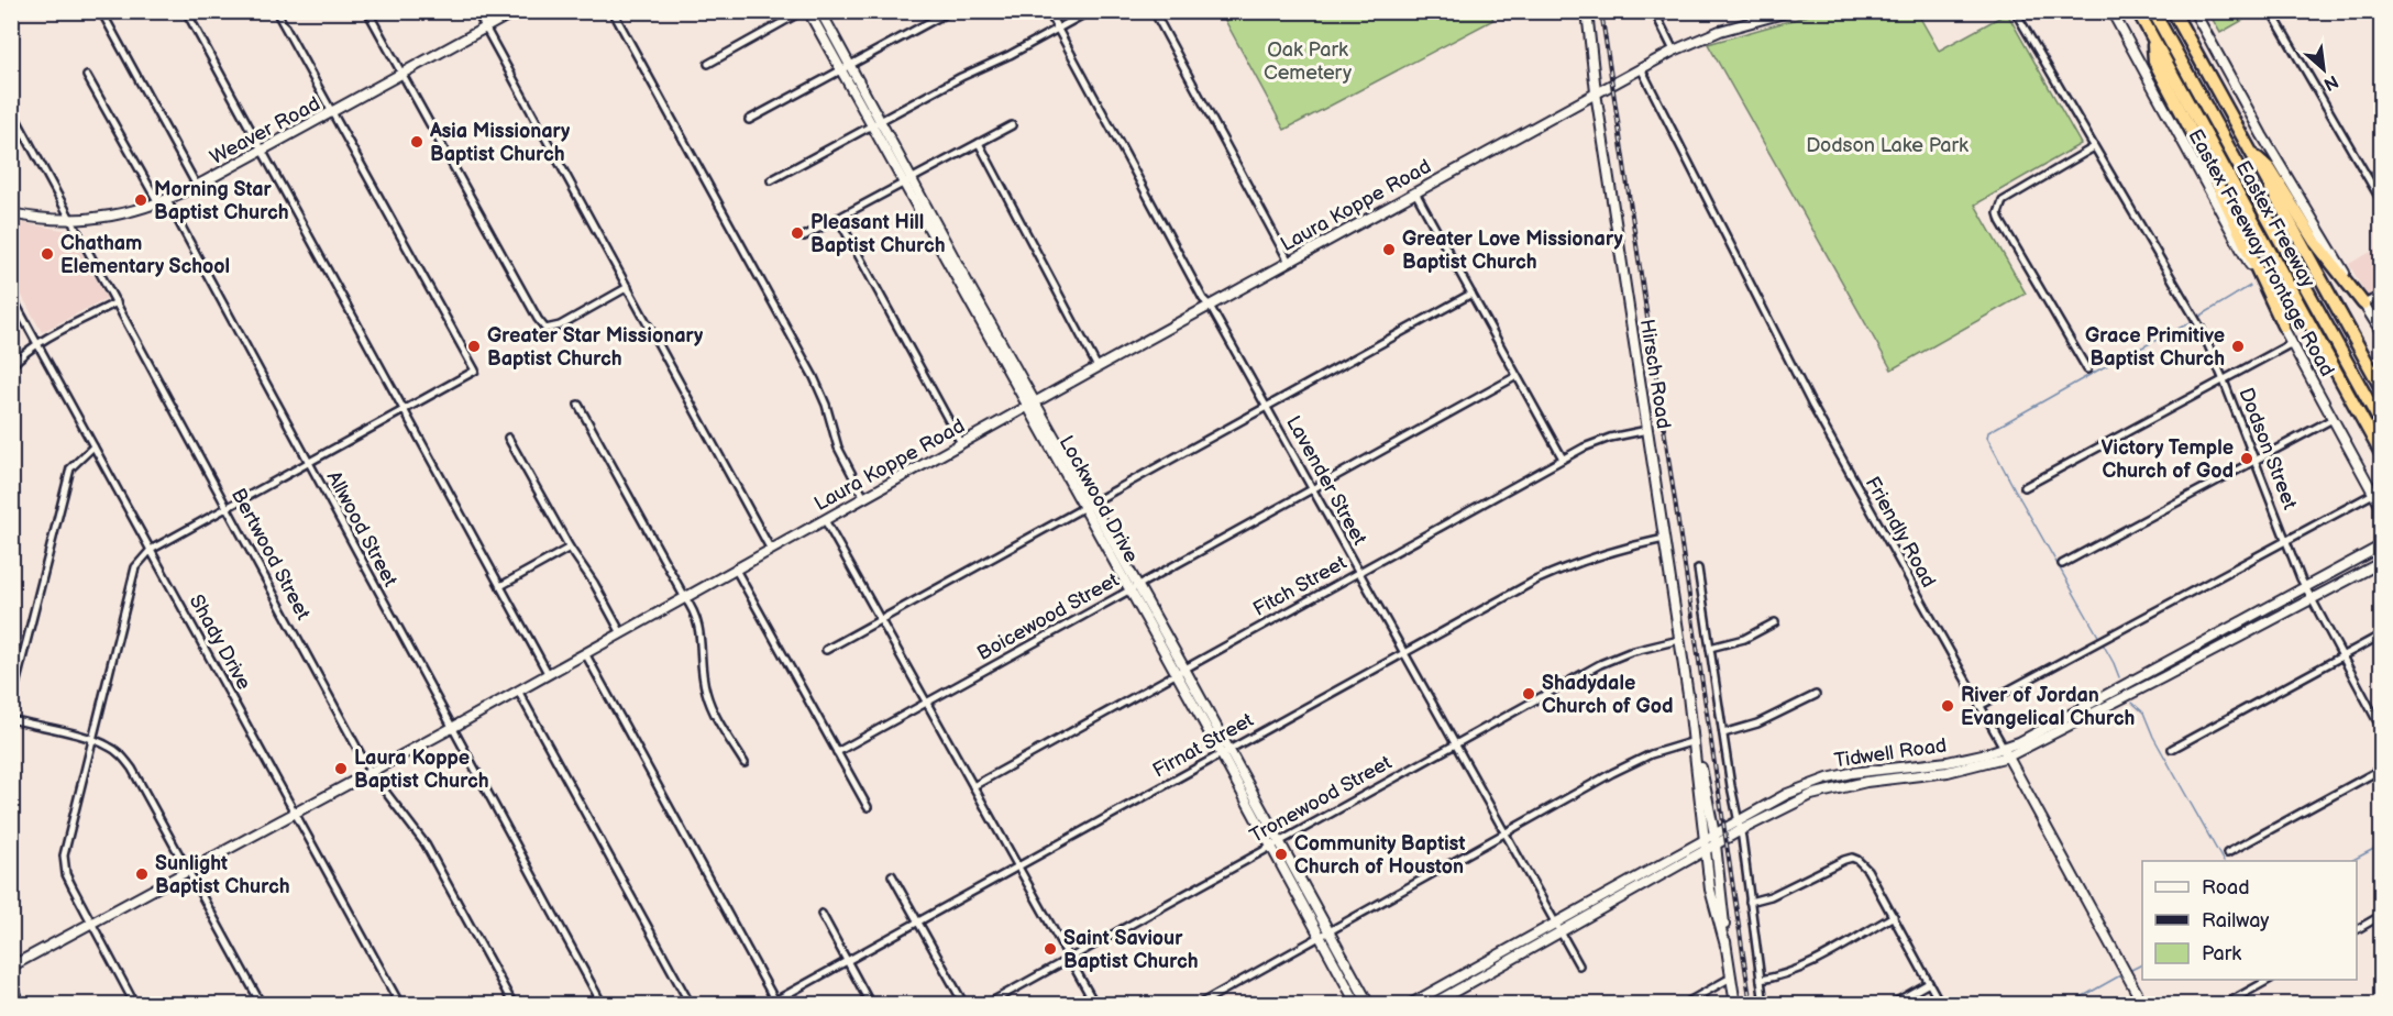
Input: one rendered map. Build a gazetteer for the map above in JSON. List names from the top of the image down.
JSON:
{
  "streets": {
    "highway": ["Eastex Freeway"],
    "main road": [
      "Weaver Road",
      "Laura Koppe Road",
      "Eastex Freeway Frontage Road",
      "Hirsch Road",
      "Lockwood Drive",
      "Friendly Road",
      "Tidwell Road"
    ],
    "street": [
      "Dodson Street",
      "Lavender Street",
      "Allwood Street",
      "Bertwood Street",
      "Fitch Street",
      "Boicewood Street",
      "Shady Drive",
      "Firnat Street",
      "Tronewood Street"
    ]
  },
  "crossings": [
    ["Weaver Road", "Allwood Street"],
    ["Weaver Road", "Bertwood Street"],
    ["Laura Koppe Road", "Hirsch Road"],
    ["Laura Koppe Road", "Lavender Street"],
    ["Laura Koppe Road", "Lockwood Drive"],
    ["Laura Koppe Road", "Allwood Street"],
    ["Laura Koppe Road", "Friendly Road"],
    ["Laura Koppe Road", "Bertwood Street"],
    ["Laura Koppe Road", "Shady Drive"],
    ["Hirsch Road", "Fitch Street"],
    ["Hirsch Road", "Firnat Street"],
    ["Hirsch Road", "Tidwell Road"],
    ["Hirsch Road", "Tronewood Street"],
    ["Dodson Street", "Tidwell Road"],
    ["Lavender Street", "Fitch Street"],
    ["Lavender Street", "Boicewood Street"],
    ["Lavender Street", "Firnat Street"],
    ["Lavender Street", "Tidwell Road"],
    ["Lavender Street", "Tronewood Street"],
    ["Lockwood Drive", "Fitch Street"],
    ["Lockwood Drive", "Boicewood Street"],
    ["Lockwood Drive", "Firnat Street"],
    ["Lockwood Drive", "Tronewood Street"],
    ["Friendly Road", "Tidwell Road"]
  ],
  "parks": ["Oak Park Cemetery", "Dodson Lake Park"],
  "places": [
    "Asia Missionary Baptist Church",
    "Morning Star Baptist Church",
    "Pleasant Hill Baptist Church",
    "Greater Love Missionary Baptist Church",
    "Chatham Elementary School",
    "Greater Star Missionary Baptist Church",
    "Grace Primitive Baptist Church",
    "Victory Temple Church of God",
    "Shadydale Church of God",
    "River of Jordan Evangelical Church",
    "Laura Koppe Baptist Church",
    "Community Baptist Church of Houston",
    "Sunlight Baptist Church",
    "Saint Saviour Baptist Church"
  ],
  "legend": ["Road", "Railway", "Park"],
  "north": "bottom right"
}
